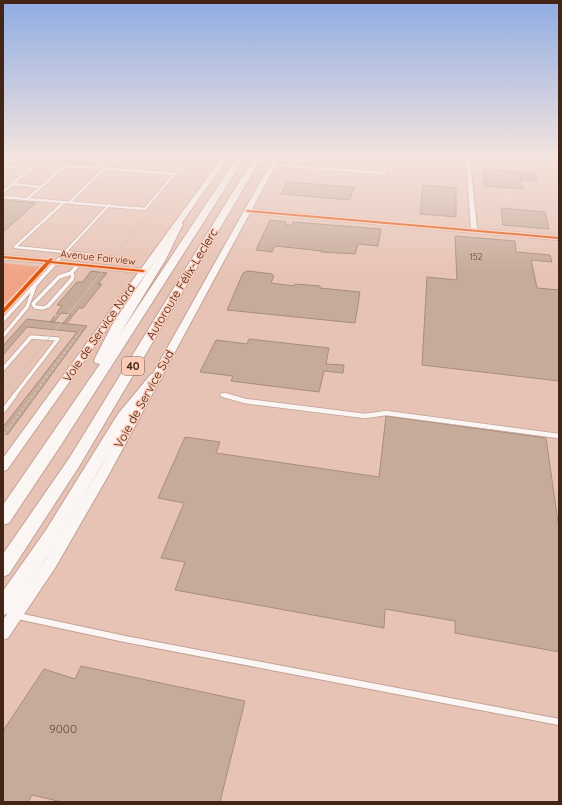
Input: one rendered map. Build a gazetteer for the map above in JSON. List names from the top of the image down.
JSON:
{
  "streets": {
    "highway": ["Autoroute Félix-Leclerc", "40"],
    "main road": ["Voie de Service Nord", "Voie de Service Sud"],
    "street": ["Avenue Fairview"]
  },
  "crossings": [
    ["Avenue Fairview", "Voie de Service Nord"]
  ],
  "house_numbers": ["152", "9000"]
}
